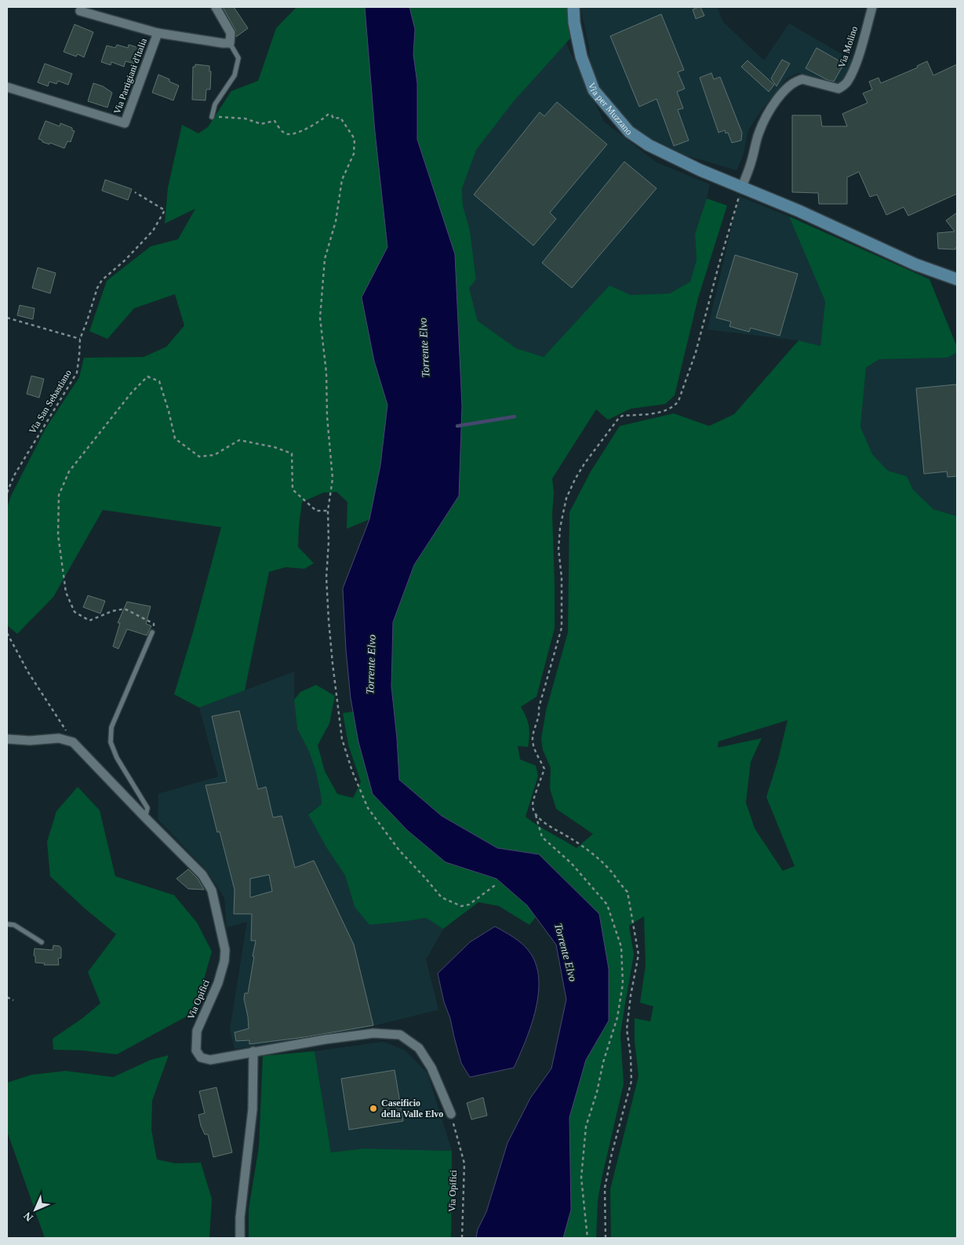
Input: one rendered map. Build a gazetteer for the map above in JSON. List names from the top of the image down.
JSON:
{
  "streets": {
    "street": [
      "Via Molino",
      "Via Partigiani d'Italia",
      "Via per Muzzano",
      "Via Opifici"
    ],
    "path": ["Via San Sebastiano"]
  },
  "crossings": [
    ["Via Molino", "Via per Muzzano"]
  ],
  "water": ["Torrente Elvo"],
  "places": ["Caseificio della Valle Elvo"],
  "north": "bottom left"
}
